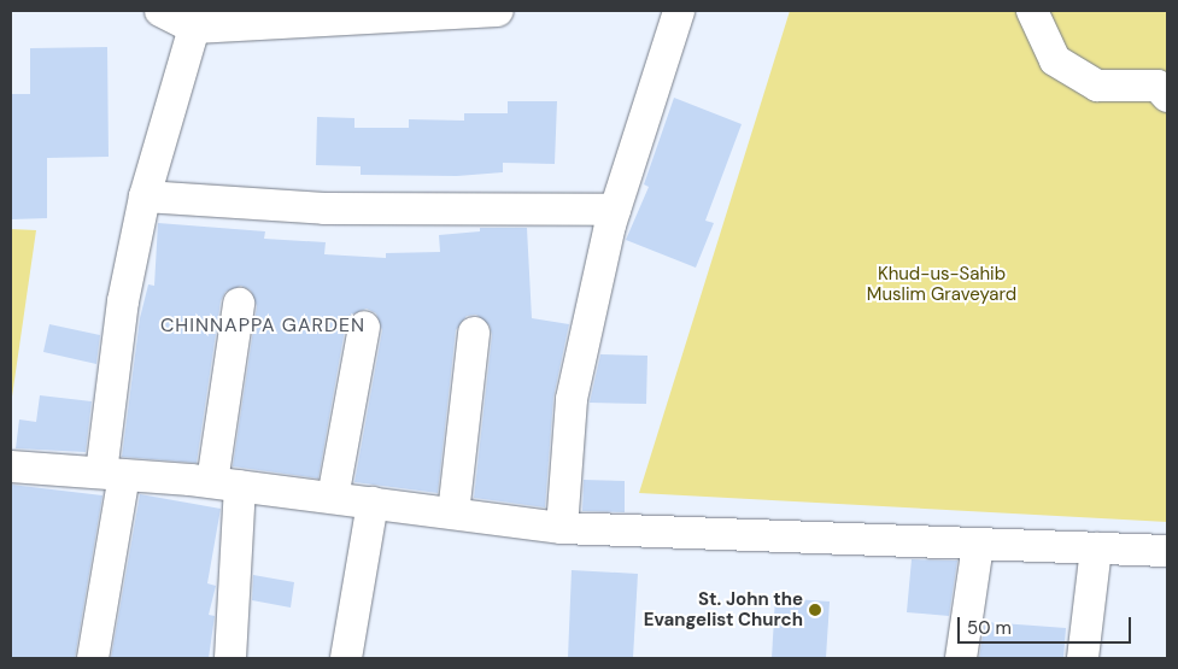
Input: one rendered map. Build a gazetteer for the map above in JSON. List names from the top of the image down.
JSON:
{
  "districts": ["CHINNAPPA GARDEN"],
  "parks": ["Khud-us-Sahib Muslim Graveyard"],
  "places": ["St. John the Evangelist Church"],
  "scale_bar": "50 m"
}
